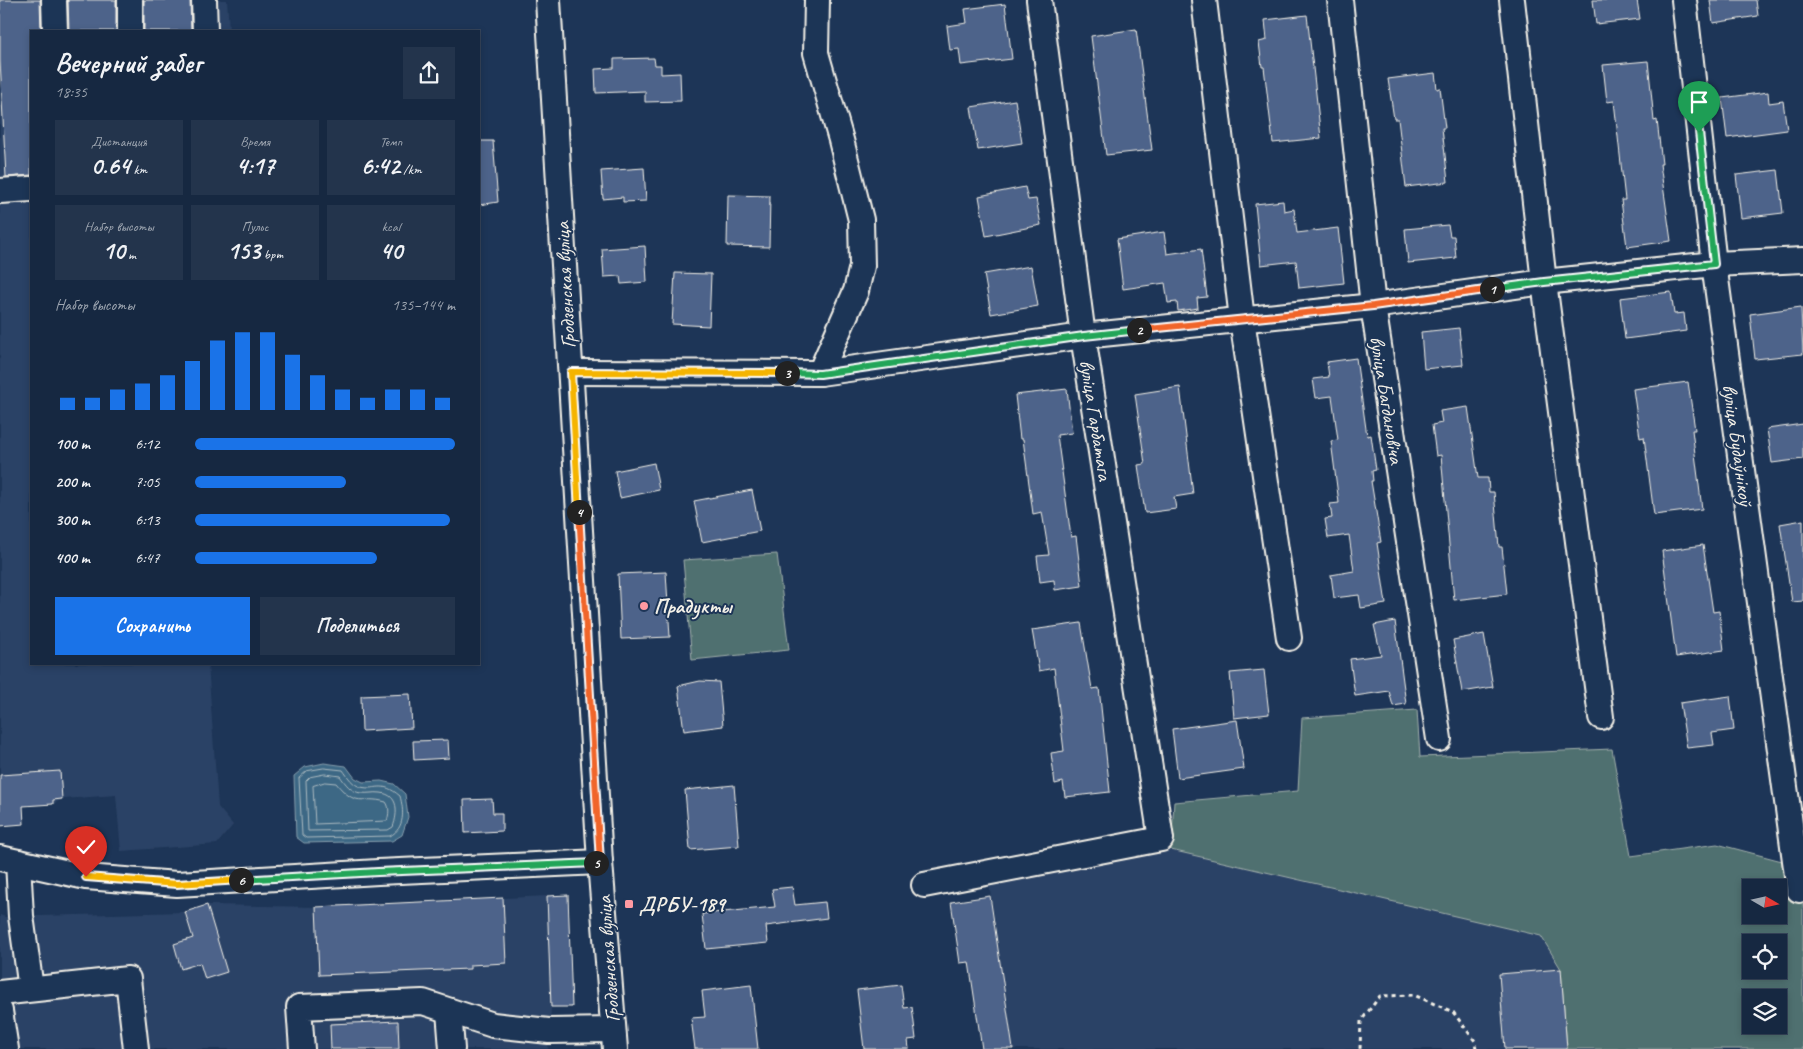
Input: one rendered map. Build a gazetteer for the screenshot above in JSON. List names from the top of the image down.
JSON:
{
  "streets": {
    "street": [
      "Гродзенская вуліца",
      "вуліца Багдановіча",
      "вуліца Гарбатага",
      "вуліца Будаўнікоў"
    ]
  },
  "places": {
    "other": ["Прадукты"],
    "transit": ["ДРБУ-189"]
  },
  "north": "right",
  "page": {
    "heading": ["Вечерний забег", "18:35"],
    "stats": [
      ["Дистанция", "0.64 km"],
      ["Время", "4:17"],
      ["Темп", "6:42 /km"],
      ["Набор высоты", "10 m"],
      ["Пульс", "153 bpm"],
      ["kcal", "40"]
    ],
    "pins": [
      "1",
      "2",
      "3",
      "4",
      "5",
      "6"
    ],
    "chart": ["Набор высоты", "135–144 m"],
    "list": [
      {
        "name": "100 m",
        "note": "6:12"
      },
      {
        "name": "200 m",
        "note": "7:05"
      },
      {
        "name": "300 m",
        "note": "6:13"
      },
      {
        "name": "400 m",
        "note": "6:47"
      }
    ],
    "buttons": ["Сохранить", "Поделиться"]
  }
}
